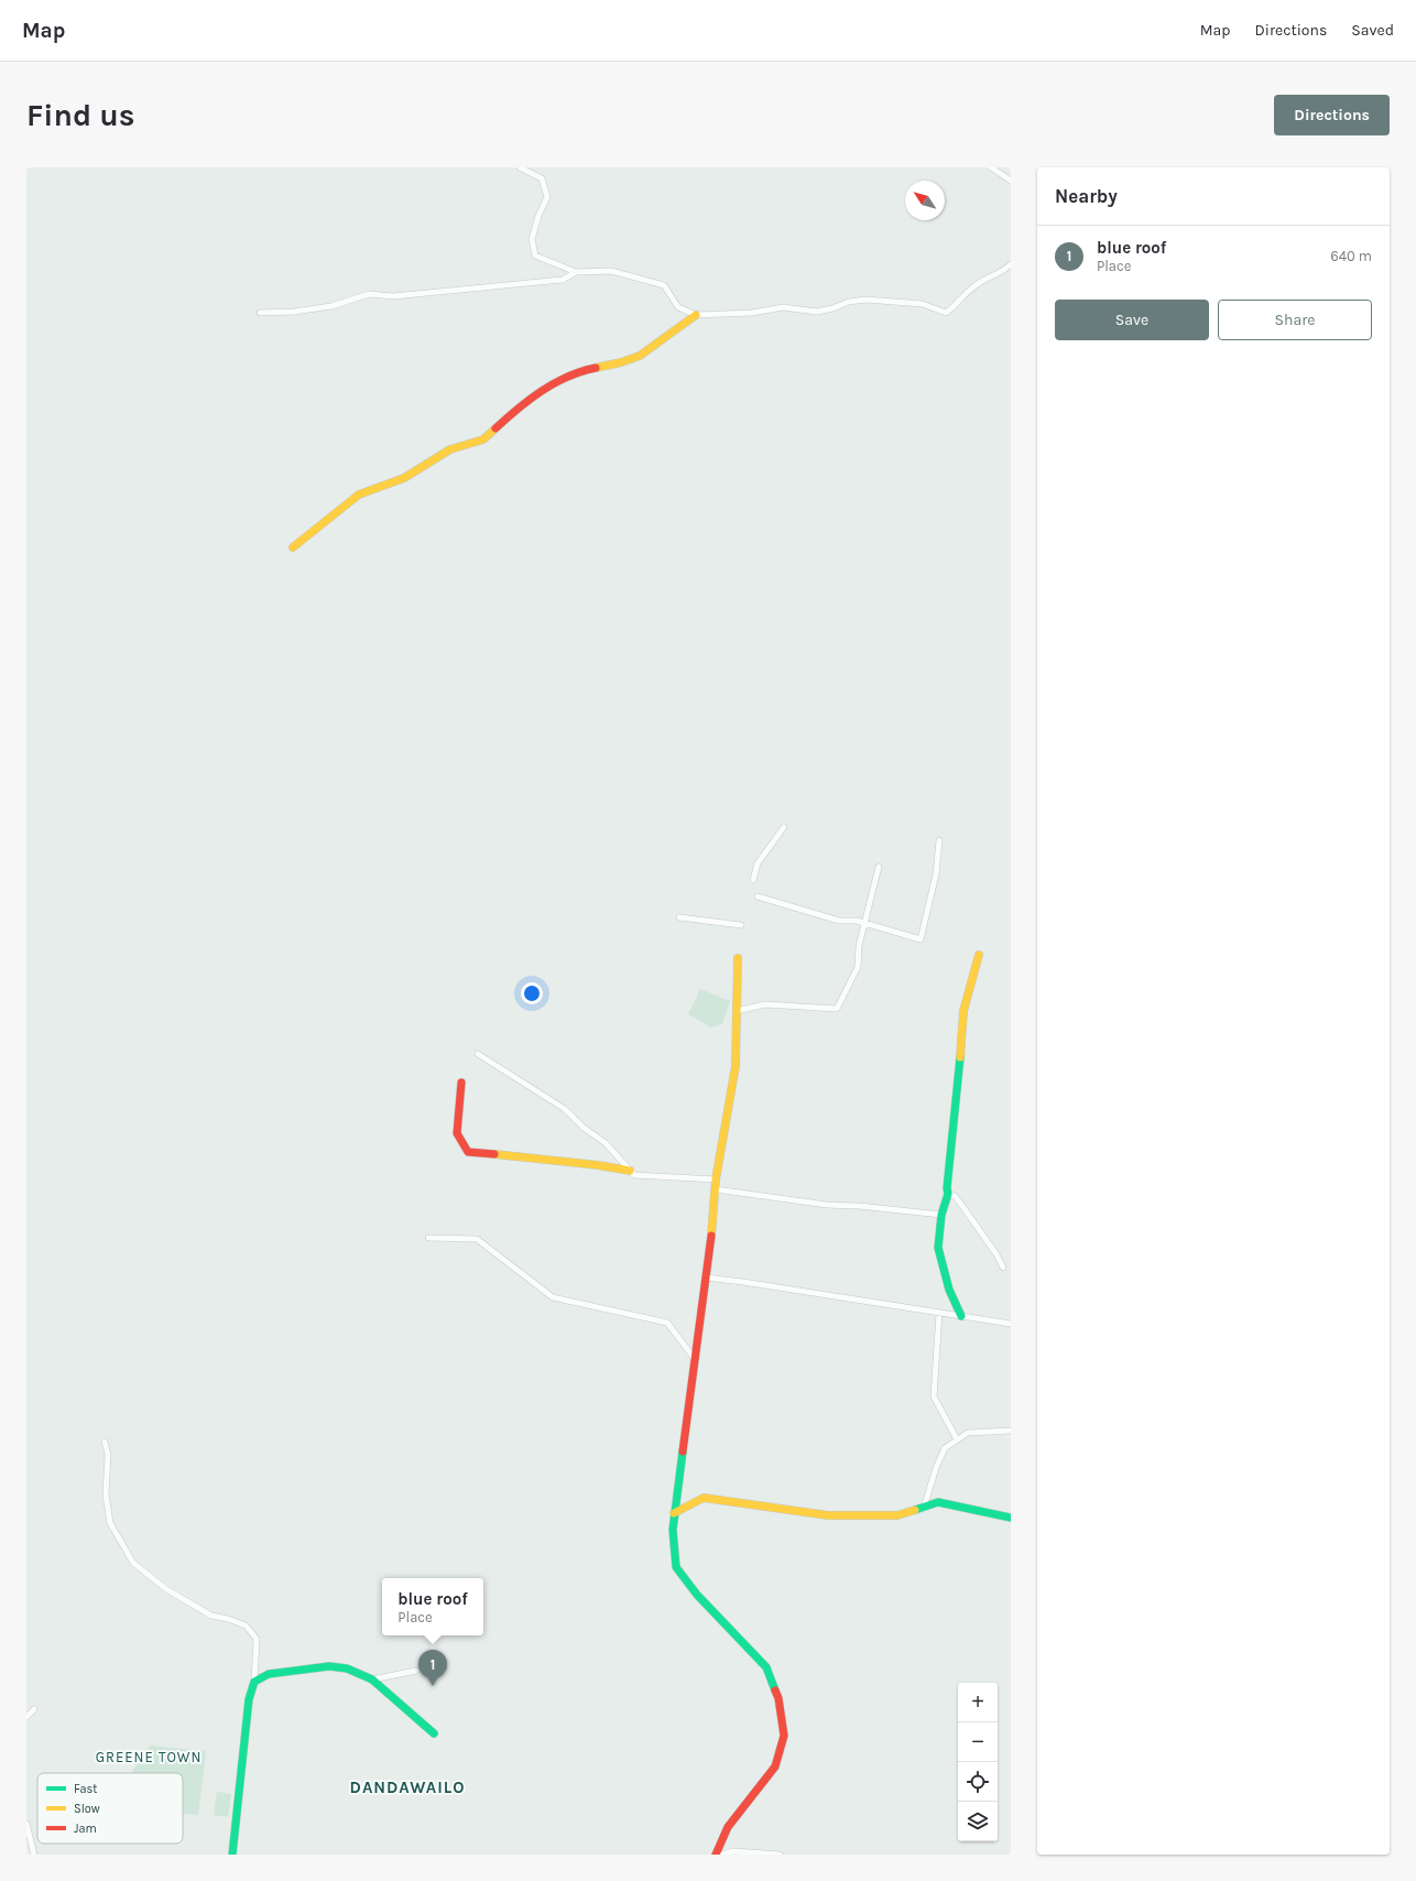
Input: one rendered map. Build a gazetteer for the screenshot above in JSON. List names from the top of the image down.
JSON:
{
  "districts": ["GREENE TOWN", "DANDAWAILO"],
  "legend": ["Fast", "Slow", "Jam"],
  "north": "top left",
  "page": {
    "header": "Map",
    "nav": ["Map", "Directions", "Saved"],
    "buttons": [
      "Directions",
      ["Save", "Share"]
    ],
    "title": "Find us",
    "heading": "Nearby",
    "list": [
      {
        "mark": "1",
        "name": "blue roof",
        "note": "Place",
        "value": "640 m"
      }
    ],
    "popup": ["blue roof", "Place"],
    "pins": "1",
    "map_buttons": ["+", "−"]
  }
}
